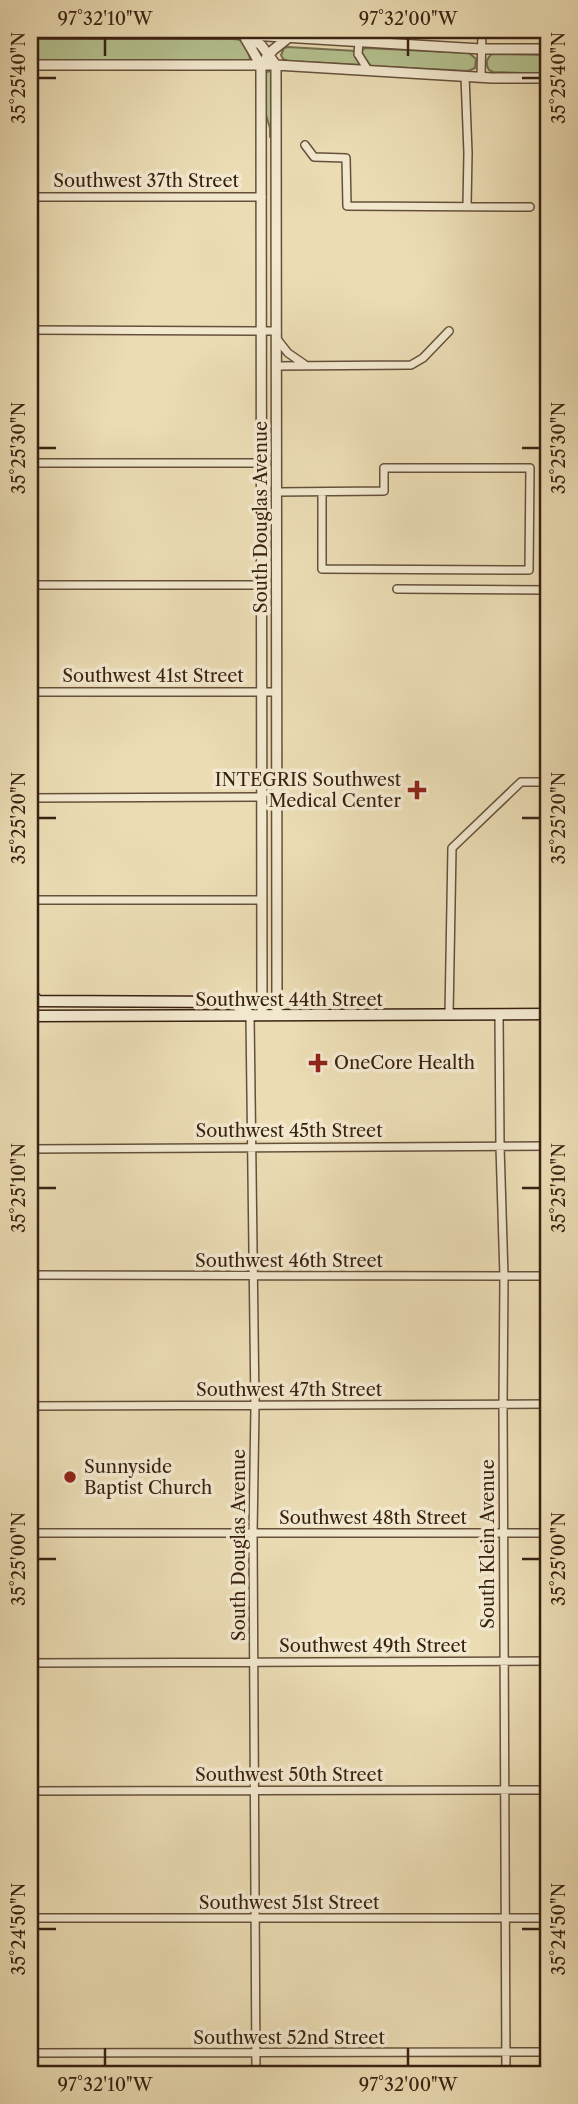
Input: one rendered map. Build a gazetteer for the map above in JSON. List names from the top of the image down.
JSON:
{
  "streets": {
    "main road": ["Southwest 44th Street"],
    "street": [
      "Southwest 37th Street",
      "South Douglas Avenue",
      "Southwest 41st Street",
      "Southwest 45th Street",
      "Southwest 46th Street",
      "Southwest 47th Street",
      "Southwest 48th Street",
      "South Klein Avenue",
      "Southwest 49th Street",
      "Southwest 50th Street",
      "Southwest 51st Street",
      "Southwest 52nd Street"
    ]
  },
  "crossings": [
    ["Southwest 37th Street", "South Douglas Avenue"],
    ["South Douglas Avenue", "Southwest 41st Street"],
    ["South Douglas Avenue", "Southwest 44th Street"],
    ["South Douglas Avenue", "Southwest 45th Street"],
    ["South Douglas Avenue", "Southwest 46th Street"],
    ["South Douglas Avenue", "Southwest 47th Street"],
    ["South Douglas Avenue", "Southwest 48th Street"],
    ["South Douglas Avenue", "Southwest 49th Street"],
    ["South Douglas Avenue", "Southwest 50th Street"],
    ["South Douglas Avenue", "Southwest 51st Street"],
    ["South Douglas Avenue", "Southwest 52nd Street"],
    ["Southwest 44th Street", "South Klein Avenue"],
    ["Southwest 45th Street", "South Klein Avenue"],
    ["Southwest 46th Street", "South Klein Avenue"],
    ["Southwest 47th Street", "South Klein Avenue"],
    ["Southwest 48th Street", "South Klein Avenue"],
    ["South Klein Avenue", "Southwest 49th Street"],
    ["South Klein Avenue", "Southwest 50th Street"],
    ["South Klein Avenue", "Southwest 51st Street"],
    ["South Klein Avenue", "Southwest 52nd Street"]
  ],
  "places": {
    "health": ["INTEGRIS Southwest Medical Center", "OneCore Health"],
    "other": ["Sunnyside Baptist Church"]
  },
  "coordinates": [
    "97°32'10\"W",
    "97°32'00\"W",
    "35°25'40\"N",
    "35°25'30\"N",
    "35°25'20\"N",
    "35°25'10\"N",
    "35°25'00\"N",
    "35°24'50\"N"
  ]
}
